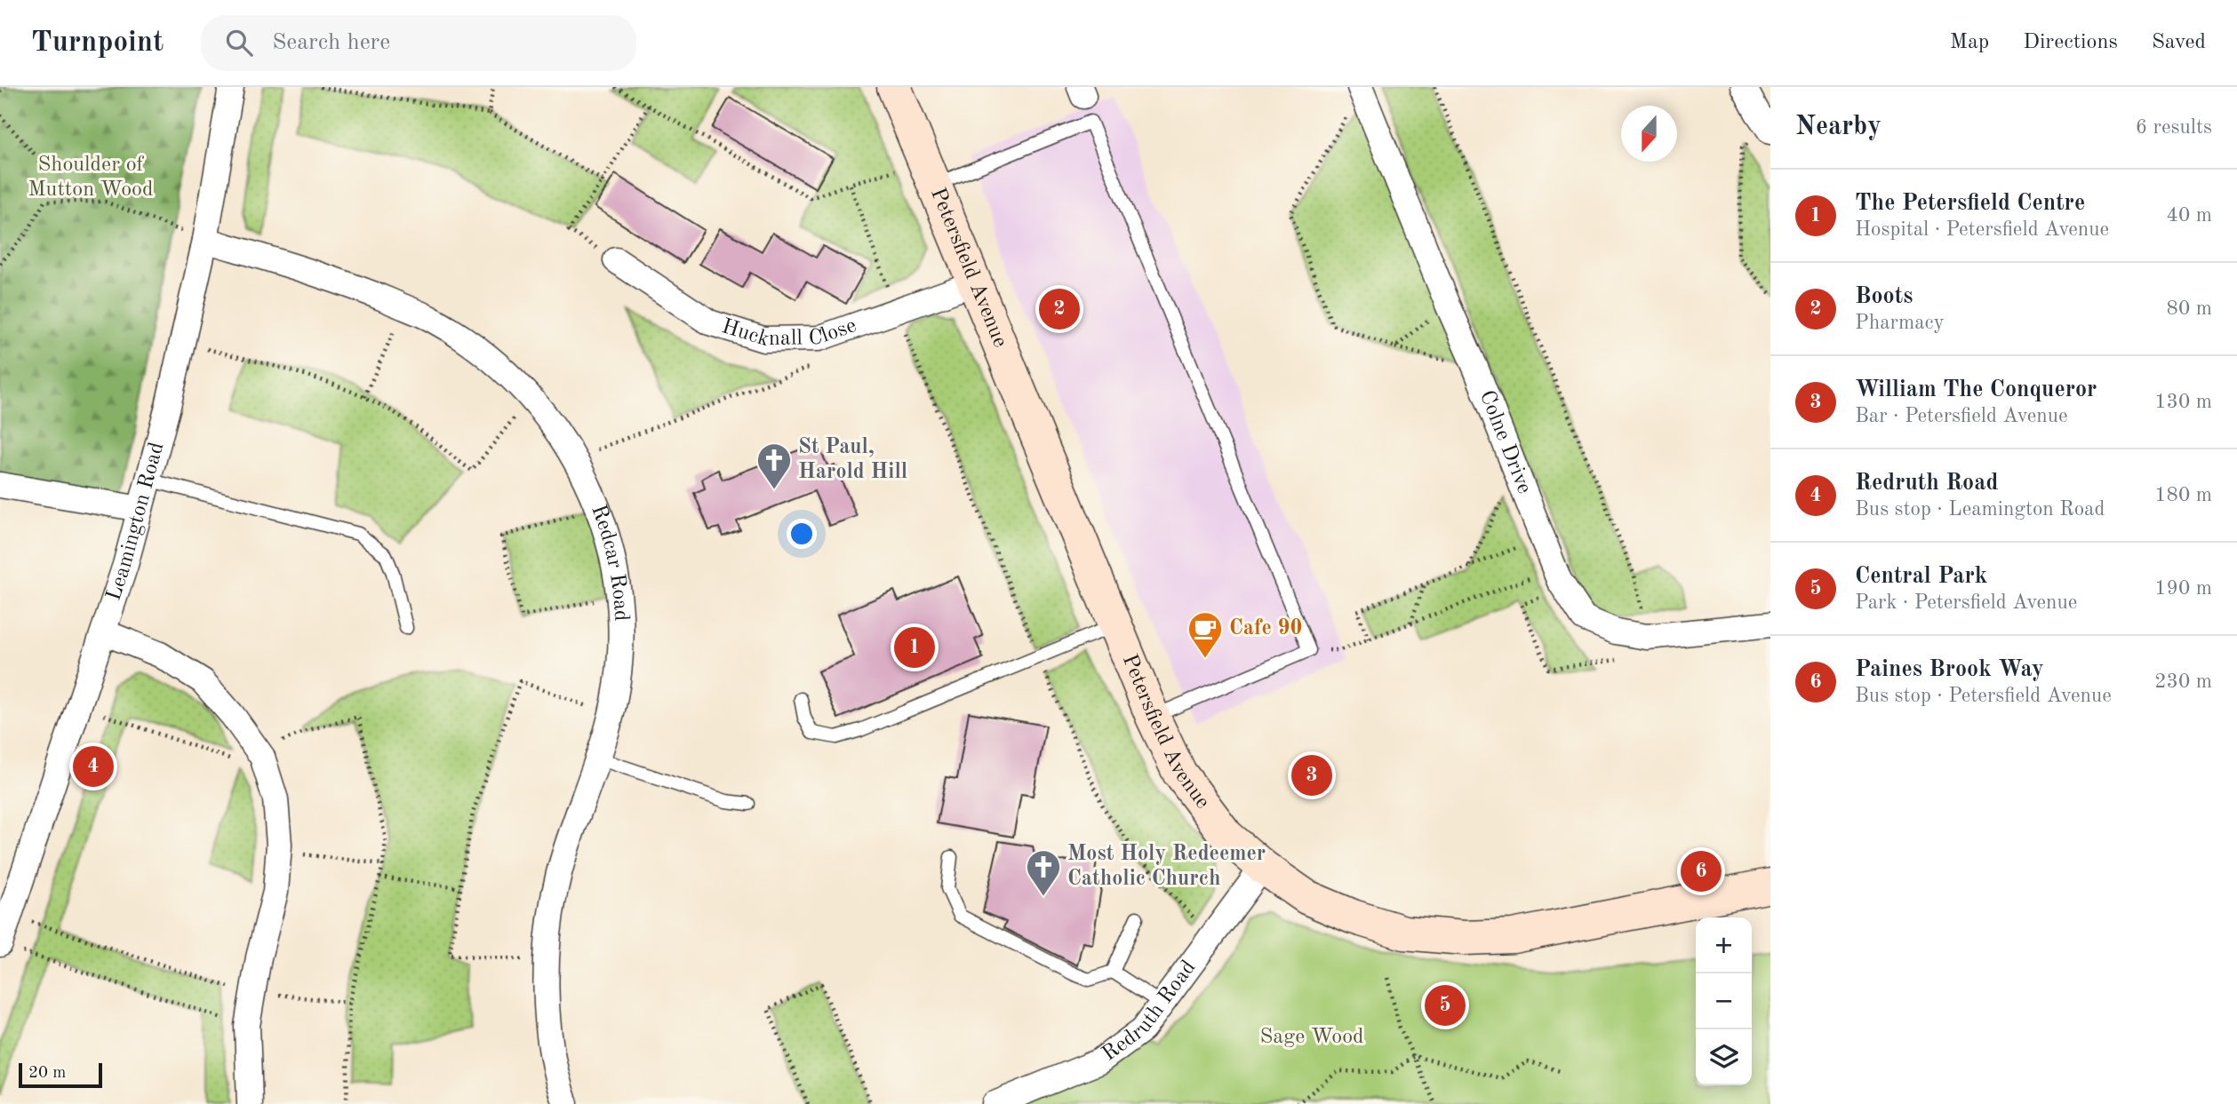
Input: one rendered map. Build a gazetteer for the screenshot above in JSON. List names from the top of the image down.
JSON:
{
  "streets": {
    "street": [
      "Petersfield Avenue",
      "Hucknall Close",
      "Colne Drive",
      "Leamington Road",
      "Redcar Road",
      "Redruth Road"
    ]
  },
  "crossings": [
    ["Petersfield Avenue", "Hucknall Close"],
    ["Petersfield Avenue", "Redruth Road"],
    ["Leamington Road", "Redcar Road"]
  ],
  "parks": ["Shoulder of Mutton Wood", "Sage Wood"],
  "places": {
    "church": ["St Paul, Harold Hill", "Most Holy Redeemer Catholic Church"],
    "cafe": ["Cafe 90"]
  },
  "scale_bar": "20 m",
  "north": "bottom",
  "page": {
    "header": "Turnpoint",
    "search": "Search here",
    "nav": ["Map", "Directions", "Saved"],
    "heading": ["Nearby", "6 results"],
    "list": [
      {
        "mark": "1",
        "name": "The Petersfield Centre",
        "note": "Hospital · Petersfield Avenue",
        "value": "40 m"
      },
      {
        "mark": "2",
        "name": "Boots",
        "note": "Pharmacy",
        "value": "80 m"
      },
      {
        "mark": "3",
        "name": "William The Conqueror",
        "note": "Bar · Petersfield Avenue",
        "value": "130 m"
      },
      {
        "mark": "4",
        "name": "Redruth Road",
        "note": "Bus stop · Leamington Road",
        "value": "180 m"
      },
      {
        "mark": "5",
        "name": "Central Park",
        "note": "Park · Petersfield Avenue",
        "value": "190 m"
      },
      {
        "mark": "6",
        "name": "Paines Brook Way",
        "note": "Bus stop · Petersfield Avenue",
        "value": "230 m"
      }
    ],
    "pins": [
      "2",
      "1",
      "4",
      "3",
      "6",
      "5"
    ],
    "map_buttons": ["+", "−"],
    "scale": "20 m"
  }
}
